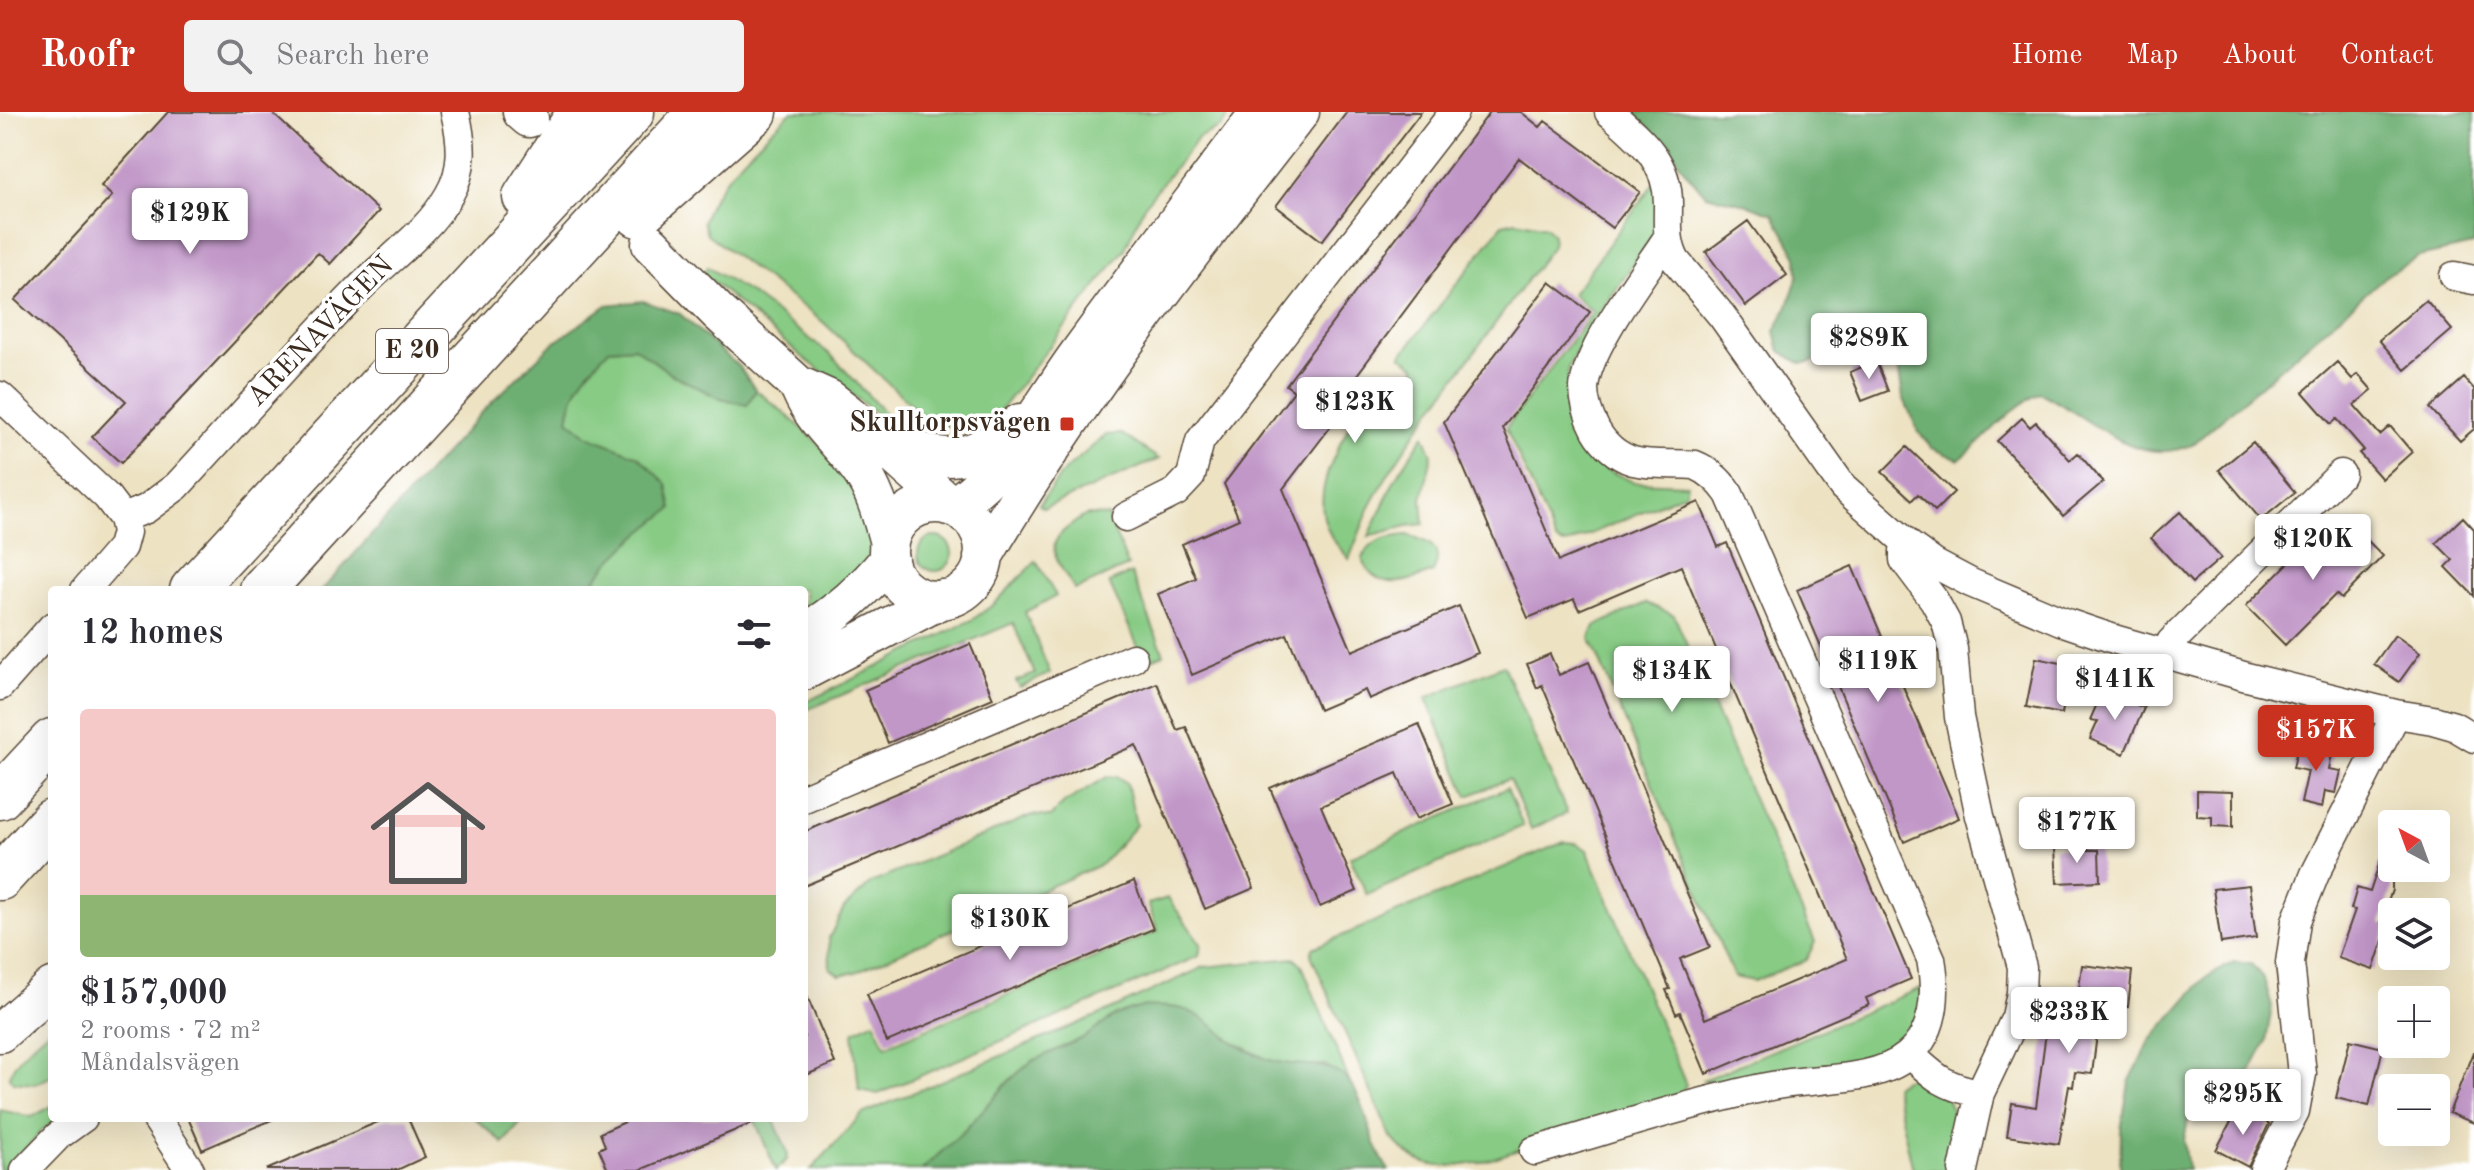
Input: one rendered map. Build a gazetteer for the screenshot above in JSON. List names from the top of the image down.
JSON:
{
  "streets": {
    "highway": ["E 20"],
    "street": ["ARENAVÄGEN"]
  },
  "places": {
    "transit": ["Skulltorpsvägen"]
  },
  "north": "top left",
  "page": {
    "header": "Roofr",
    "search": "Search here",
    "nav": [
      "Home",
      "Map",
      "About",
      "Contact"
    ],
    "price": [
      "$129K",
      "$289K",
      "$123K",
      "$120K",
      "$119K",
      "$134K",
      "$141K",
      "$157K",
      "$177K",
      "$130K",
      "$233K",
      "$295K"
    ],
    "heading": "12 homes",
    "list": [
      {
        "name": "$157,000",
        "note": "2 rooms · 72 m² · Måndalsvägen"
      }
    ],
    "map_buttons": ["+", "−"]
  }
}
